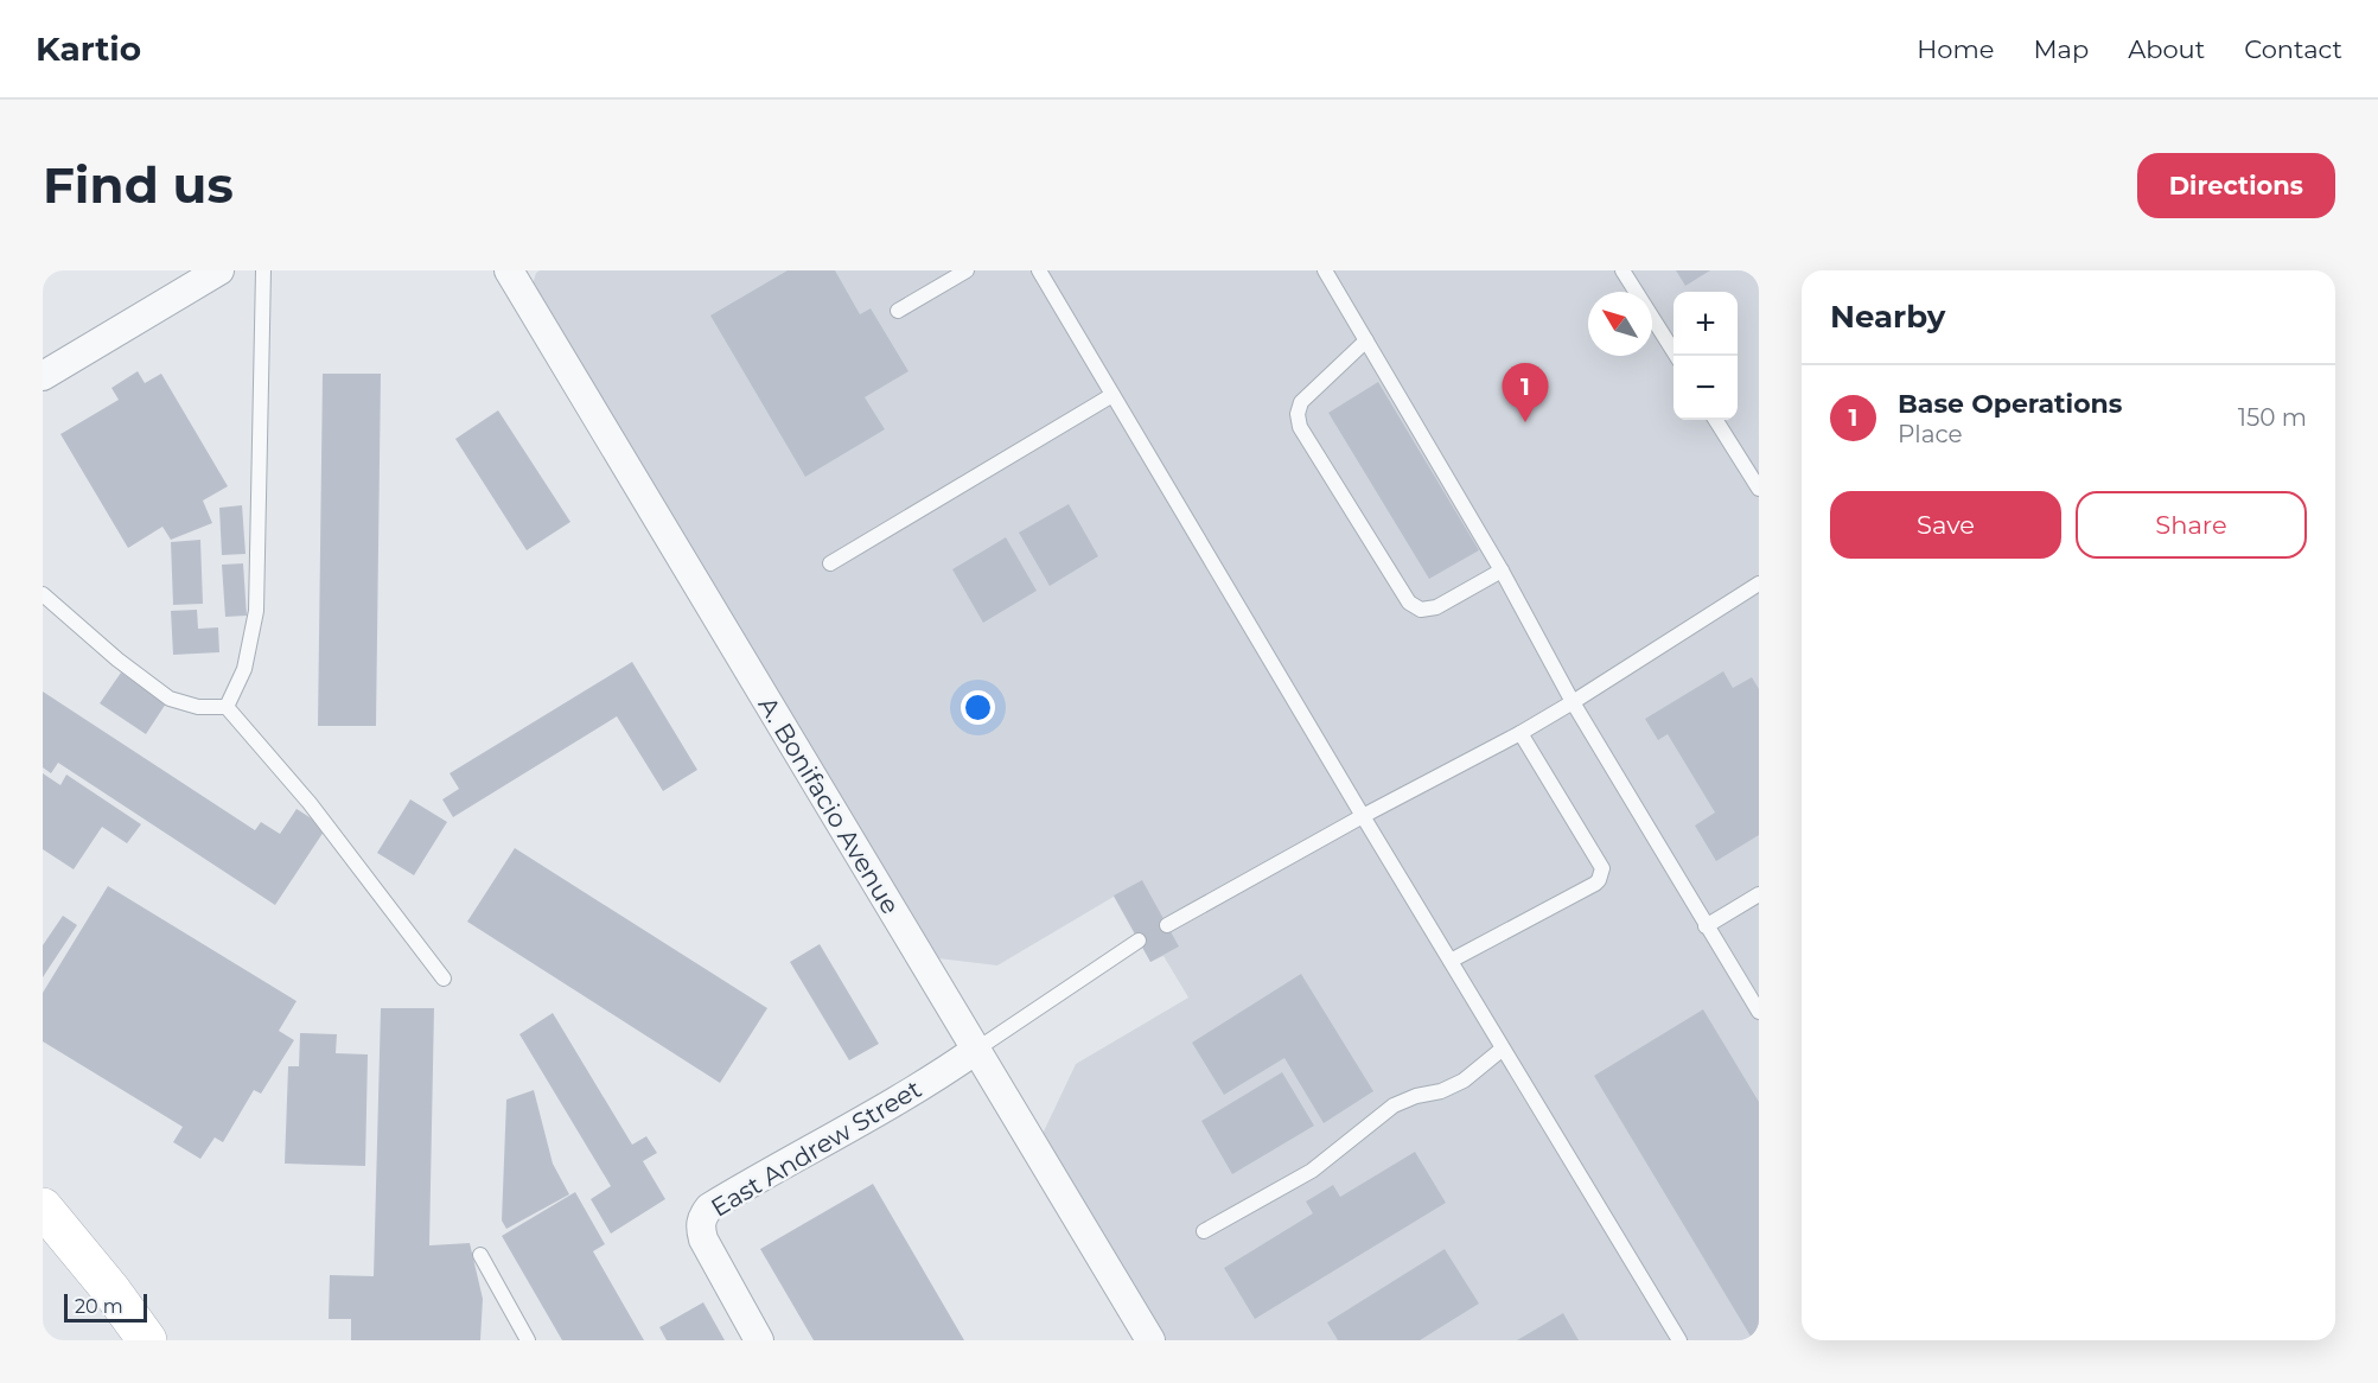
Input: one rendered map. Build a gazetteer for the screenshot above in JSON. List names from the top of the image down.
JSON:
{
  "streets": {
    "street": ["A. Bonifacio Avenue", "East Andrew Street"]
  },
  "crossings": [
    ["A. Bonifacio Avenue", "East Andrew Street"]
  ],
  "scale_bar": "20 m",
  "north": "top left",
  "page": {
    "header": "Kartio",
    "nav": [
      "Home",
      "Map",
      "About",
      "Contact"
    ],
    "buttons": [
      "Directions",
      ["Save", "Share"]
    ],
    "title": "Find us",
    "heading": "Nearby",
    "map_buttons": ["+", "−"],
    "pins": "1",
    "list": [
      {
        "mark": "1",
        "name": "Base Operations",
        "note": "Place",
        "value": "150 m"
      }
    ],
    "scale": "20 m"
  }
}
